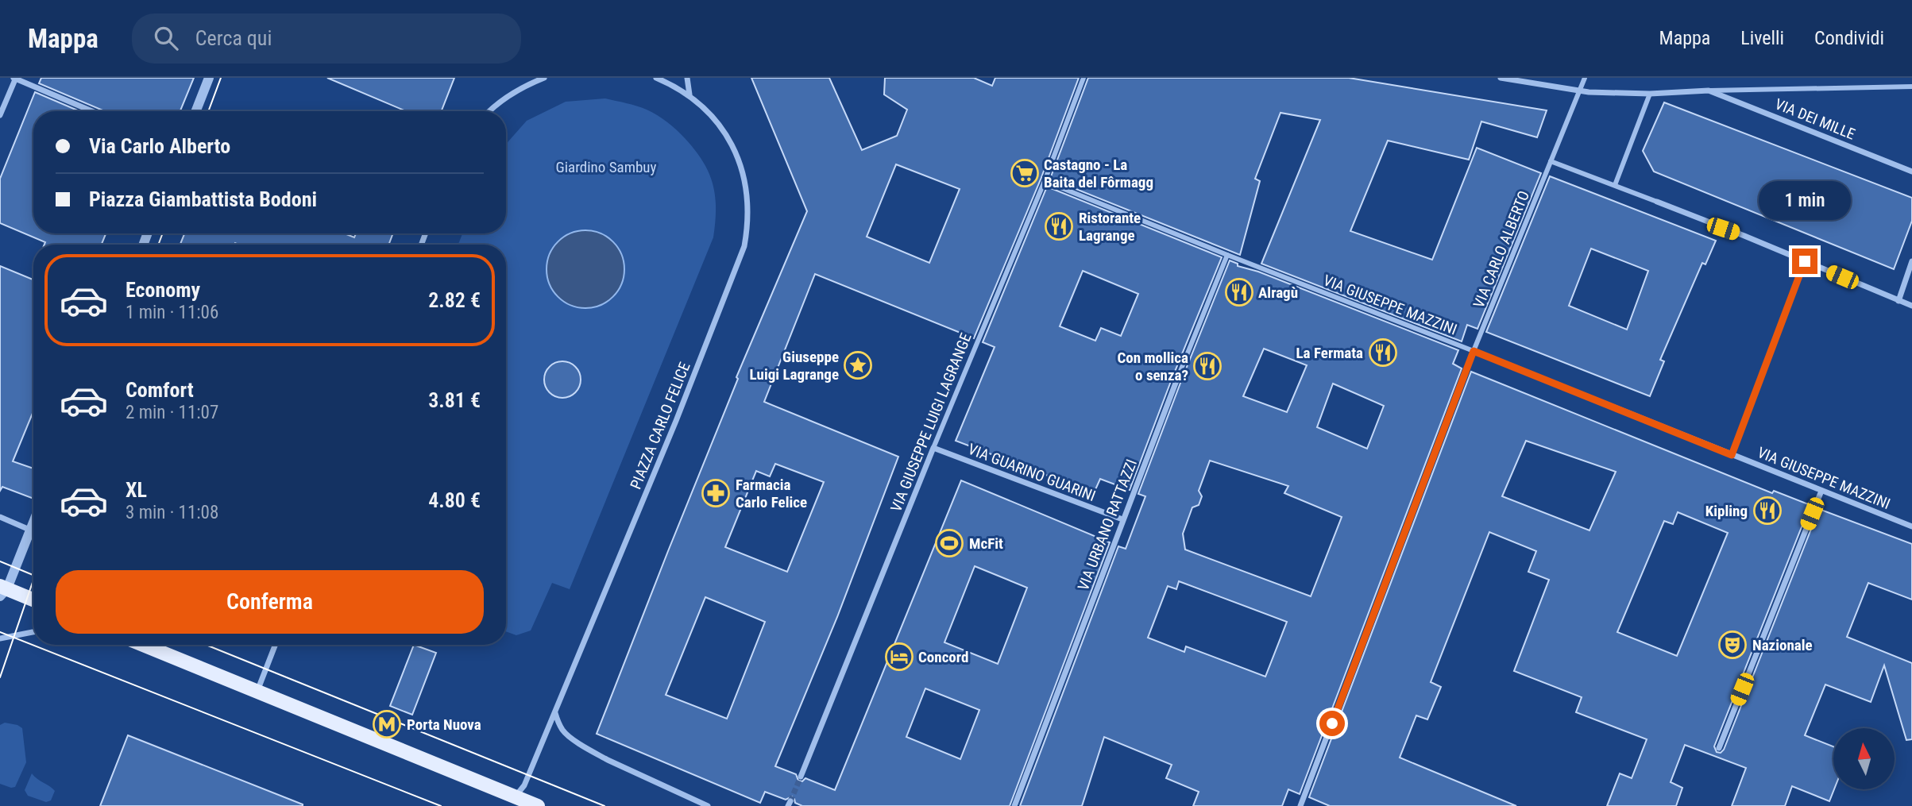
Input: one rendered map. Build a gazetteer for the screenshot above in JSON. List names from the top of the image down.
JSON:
{
  "streets": {
    "street": [
      "VIA DEI MILLE",
      "VIA CARLO ALBERTO",
      "VIA GIUSEPPE MAZZINI",
      "VIA GIUSEPPE LUIGI LAGRANGE",
      "PIAZZA CARLO FELICE",
      "VIA GUARINO GUARINI",
      "VIA URBANO RATTAZZI"
    ]
  },
  "crossings": [
    ["VIA CARLO ALBERTO", "VIA GIUSEPPE MAZZINI"],
    ["VIA GIUSEPPE MAZZINI", "VIA GIUSEPPE LUIGI LAGRANGE"],
    ["VIA GIUSEPPE MAZZINI", "VIA URBANO RATTAZZI"],
    ["VIA GIUSEPPE LUIGI LAGRANGE", "VIA GUARINO GUARINI"],
    ["VIA GUARINO GUARINI", "VIA URBANO RATTAZZI"]
  ],
  "parks": ["Giardino Sambuy"],
  "places": {
    "supermarket": ["Castagno - La Baita del Fôrmagg"],
    "restaurant": [
      "Ristorante Lagrange",
      "Alragù",
      "La Fermata",
      "Con mollica o senza?",
      "Kipling"
    ],
    "place": ["Giuseppe Luigi Lagrange"],
    "pharmacy": ["Farmacia Carlo Felice"],
    "sports": ["McFit"],
    "theatre": ["Nazionale"],
    "hotel": ["Concord"],
    "metro station": ["Porta Nuova"]
  },
  "north": "top",
  "page": {
    "header": "Mappa",
    "search": "Cerca qui",
    "nav": ["Mappa", "Livelli", "Condividi"],
    "banner": ["Via Carlo Alberto", "Piazza Giambattista Bodoni"],
    "bubble": "1 min",
    "list": [
      {
        "name": "Economy",
        "note": "1 min · 11:06",
        "value": "2.82 €"
      },
      {
        "name": "Comfort",
        "note": "2 min · 11:07",
        "value": "3.81 €"
      },
      {
        "name": "XL",
        "note": "3 min · 11:08",
        "value": "4.80 €"
      }
    ],
    "buttons": "Conferma"
  }
}
